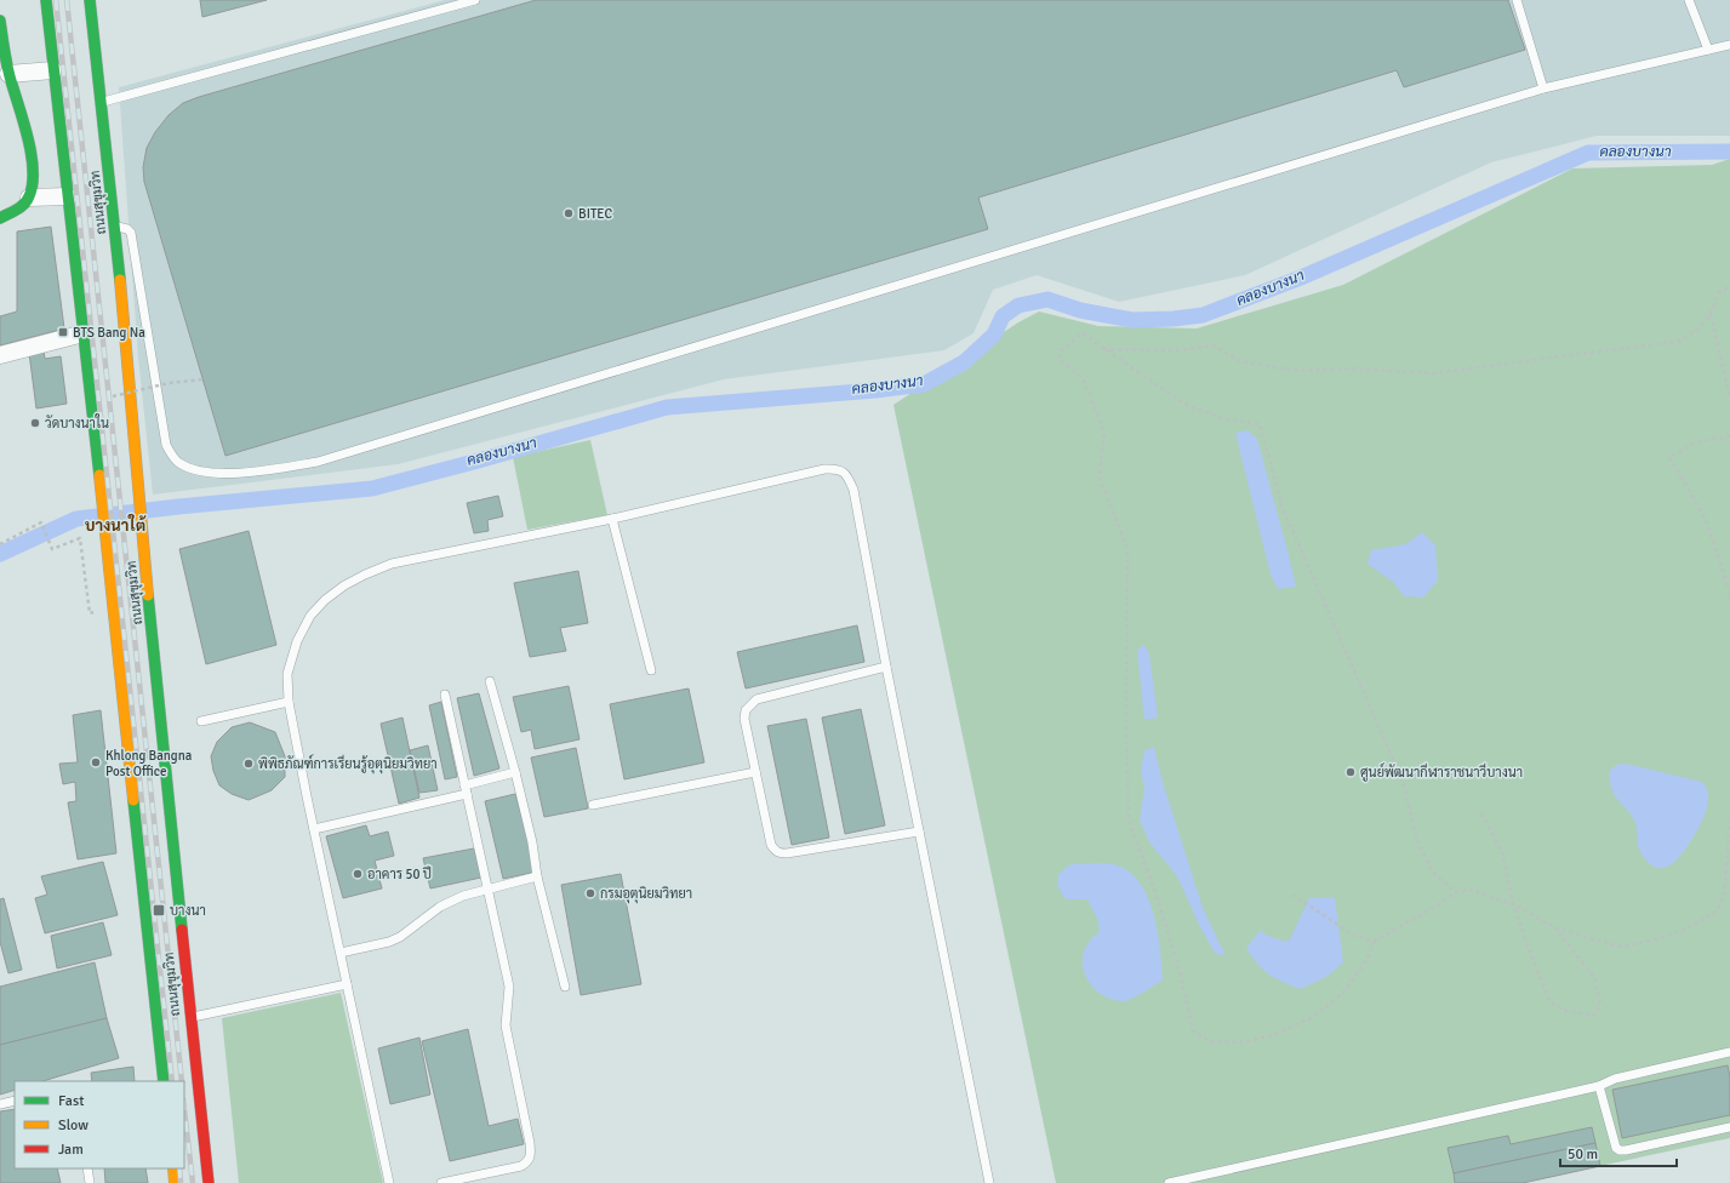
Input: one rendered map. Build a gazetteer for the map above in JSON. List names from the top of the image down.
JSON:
{
  "streets": {
    "main road": ["ถนนสุขุมวิท"]
  },
  "districts": ["บางนาใต้"],
  "water": ["คลองบางนา"],
  "places": {
    "other": [
      "BITEC",
      "วัดบางนาใน",
      "Khlong Bangna Post Office",
      "พิพิธภัณฑ์การเรียนรู้อุตุนิยมวิทยา",
      "ศูนย์พัฒนากีฬาราชนาวีบางนา",
      "อาคาร 50 ปี",
      "กรมอุตุนิยมวิทยา"
    ],
    "transit": ["BTS Bang Na", "บางนา"]
  },
  "legend": ["Fast", "Slow", "Jam"],
  "scale_bar": "50 m"
}
